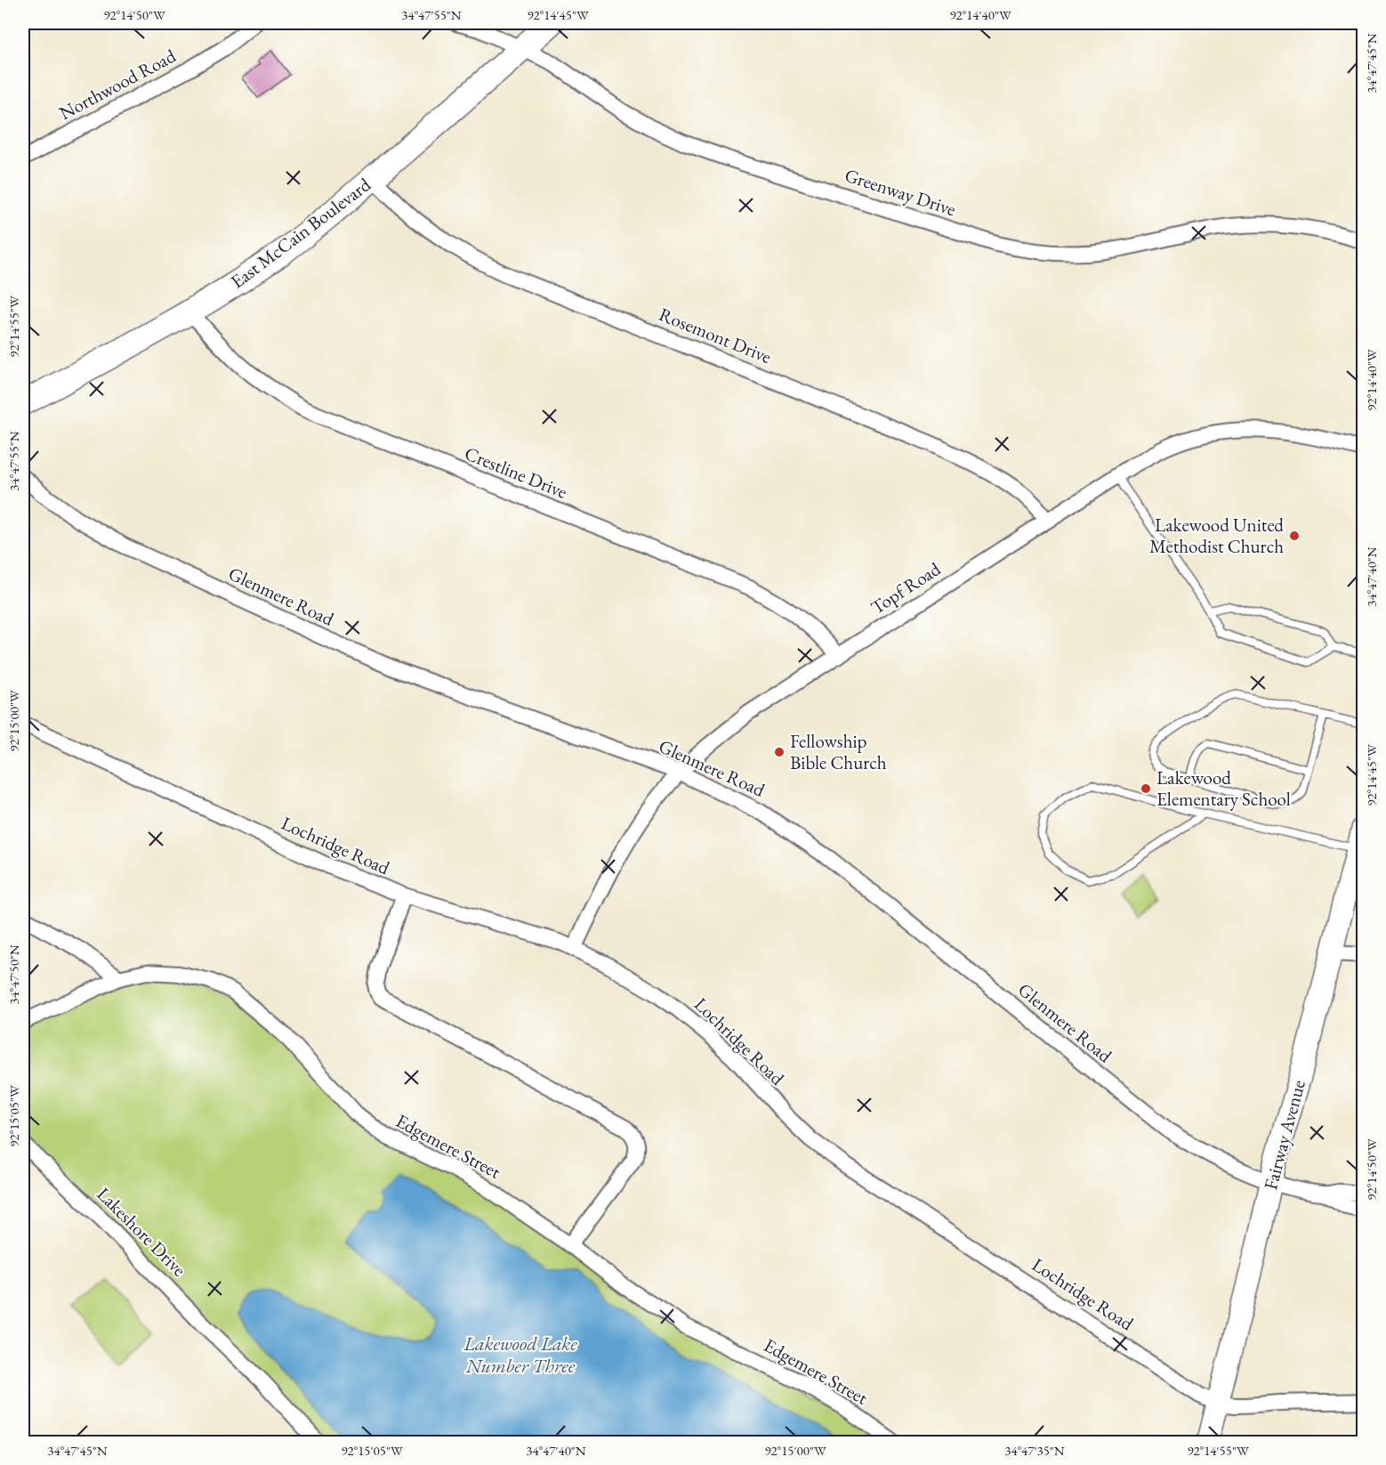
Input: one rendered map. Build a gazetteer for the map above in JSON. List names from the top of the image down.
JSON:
{
  "streets": {
    "main road": ["East McCain Boulevard"],
    "street": [
      "Northwood Road",
      "Greenway Drive",
      "Rosemont Drive",
      "Crestline Drive",
      "Topf Road",
      "Glenmere Road",
      "Lochridge Road",
      "Fairway Avenue",
      "Edgemere Street",
      "Lakeshore Drive"
    ]
  },
  "crossings": [
    ["Greenway Drive", "East McCain Boulevard"],
    ["East McCain Boulevard", "Rosemont Drive"],
    ["East McCain Boulevard", "Crestline Drive"],
    ["Rosemont Drive", "Topf Road"],
    ["Crestline Drive", "Topf Road"],
    ["Topf Road", "Glenmere Road"],
    ["Topf Road", "Lochridge Road"],
    ["Glenmere Road", "Fairway Avenue"],
    ["Lochridge Road", "Fairway Avenue"]
  ],
  "water": ["Lakewood Lake Number Three"],
  "places": ["Lakewood United Methodist Church", "Fellowship Bible Church", "Lakewood Elementary School"],
  "coordinates": [
    "92°14'50\"W",
    "34°47'55\"N",
    "92°14'45\"W",
    "92°14'40\"W",
    "34°47'45\"N",
    "92°14'55\"W",
    "34°47'40\"N",
    "92°15'00\"W",
    "34°47'50\"N",
    "92°15'05\"W",
    "34°47'35\"N"
  ]
}
